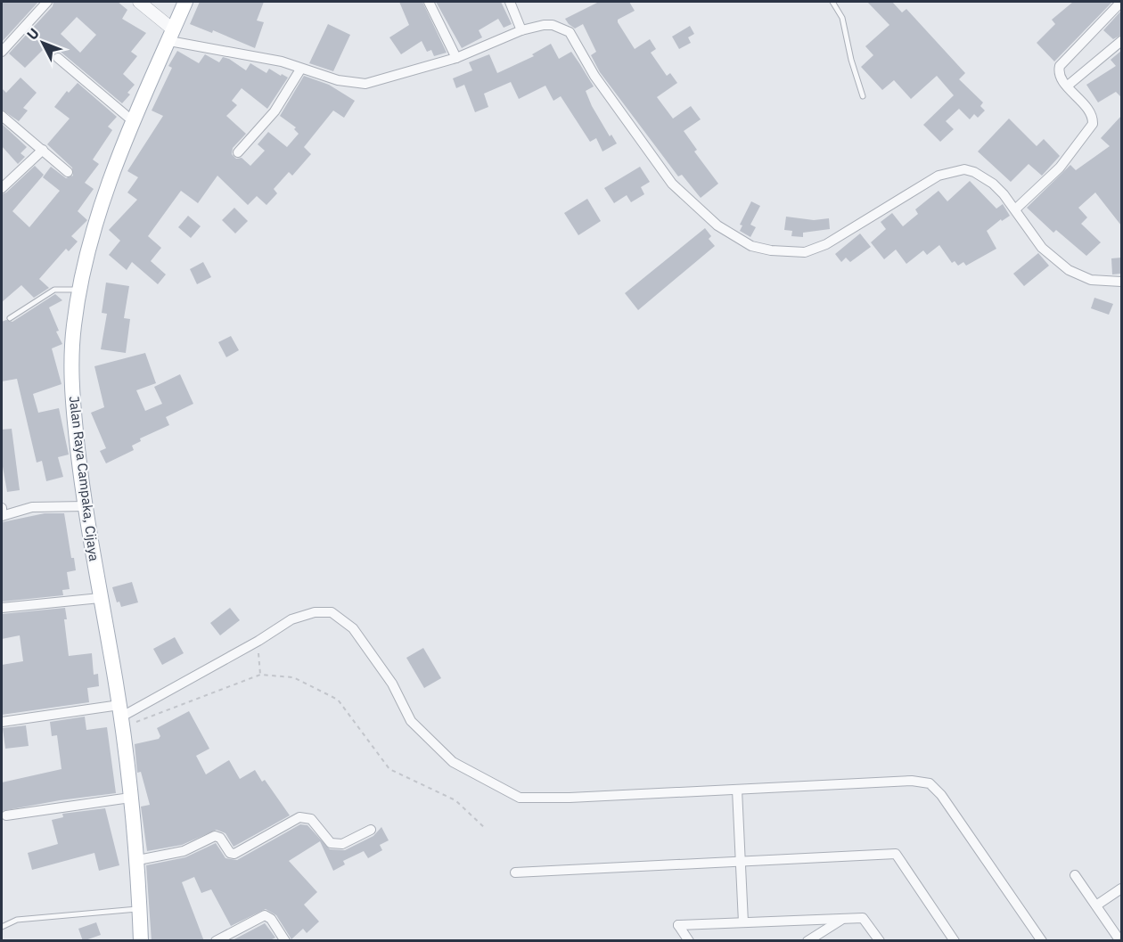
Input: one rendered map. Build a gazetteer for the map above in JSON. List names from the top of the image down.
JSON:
{
  "streets": {
    "main road": ["Jalan Raya Campaka, Cijaya"]
  },
  "north": "top left"
}
